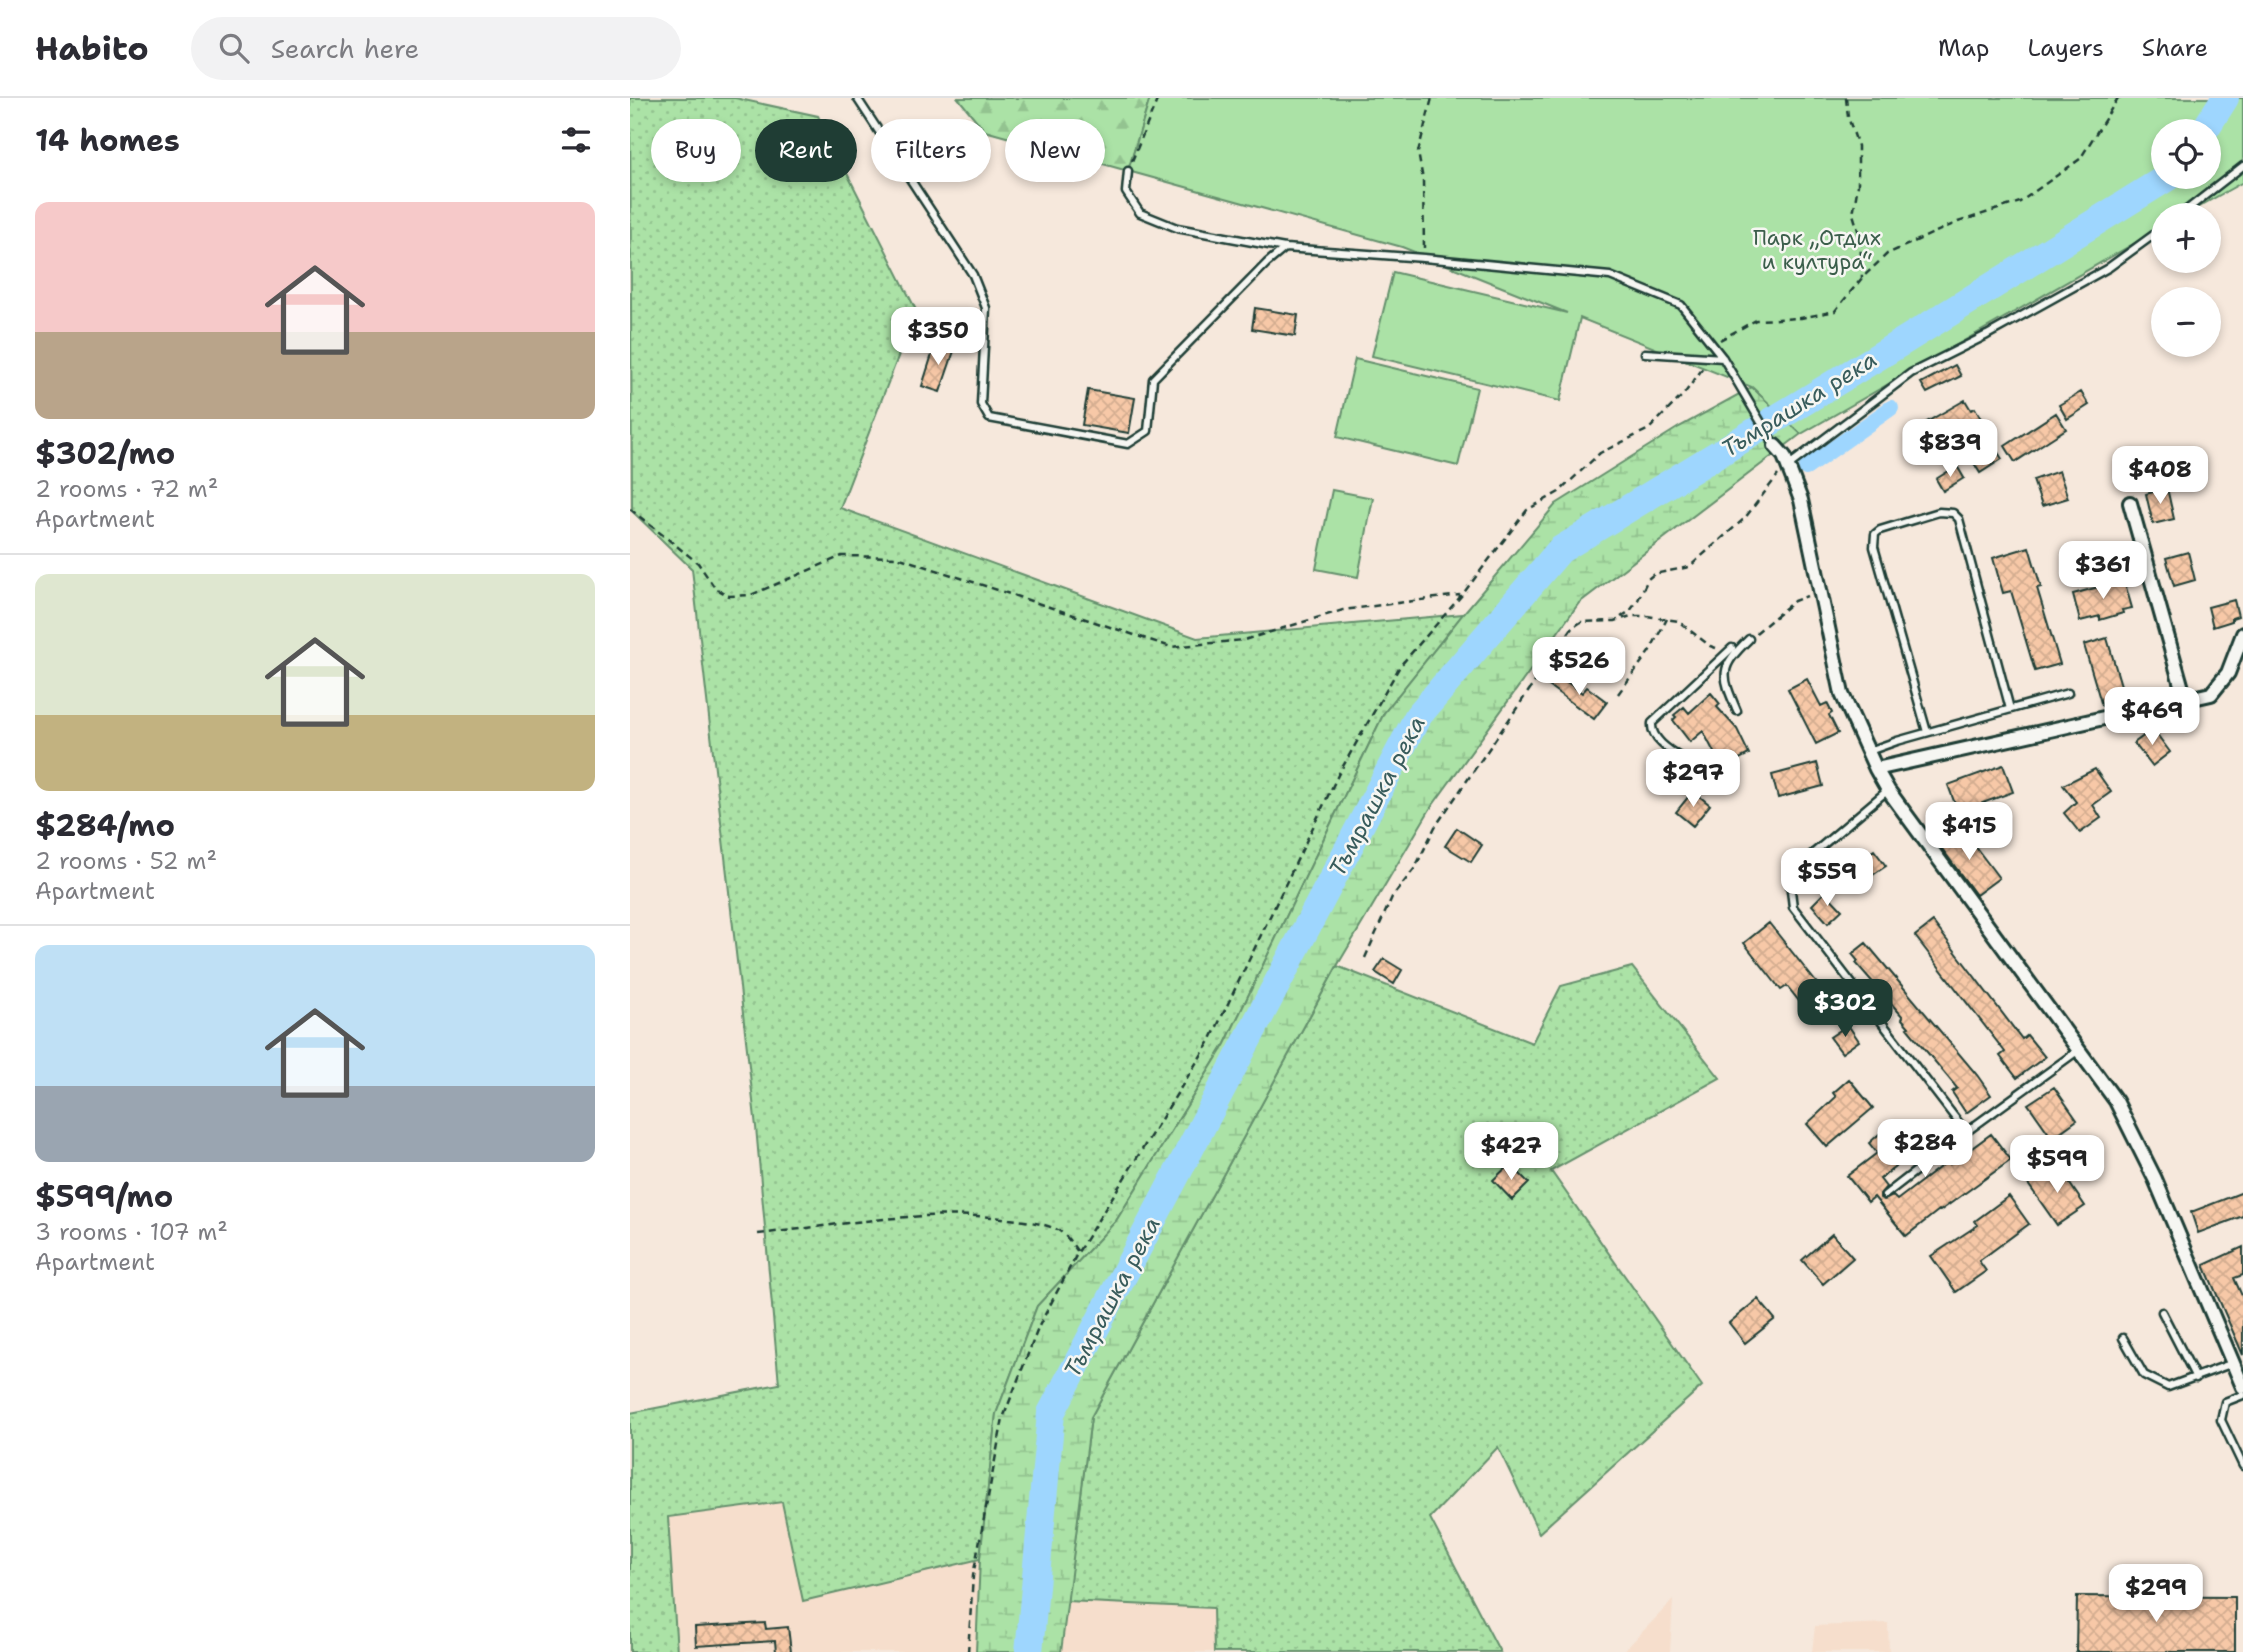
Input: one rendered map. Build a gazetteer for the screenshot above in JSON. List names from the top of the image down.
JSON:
{
  "water": ["Тъмрашка река"],
  "parks": ["Парк „Отдих и култура“"],
  "page": {
    "header": "Habito",
    "search": "Search here",
    "nav": ["Map", "Layers", "Share"],
    "heading": "14 homes",
    "map_buttons": ["+", "−"],
    "chip": [
      "Buy",
      "Rent",
      "Filters",
      "New"
    ],
    "list": [
      {
        "name": "$302/mo",
        "note": "2 rooms · 72 m² · Apartment"
      },
      {
        "name": "$284/mo",
        "note": "2 rooms · 52 m² · Apartment"
      },
      {
        "name": "$599/mo",
        "note": "3 rooms · 107 m² · Apartment"
      }
    ],
    "price": [
      "$350",
      "$839",
      "$408",
      "$361",
      "$526",
      "$469",
      "$297",
      "$415",
      "$559",
      "$302",
      "$284",
      "$427",
      "$599",
      "$299"
    ]
  }
}
